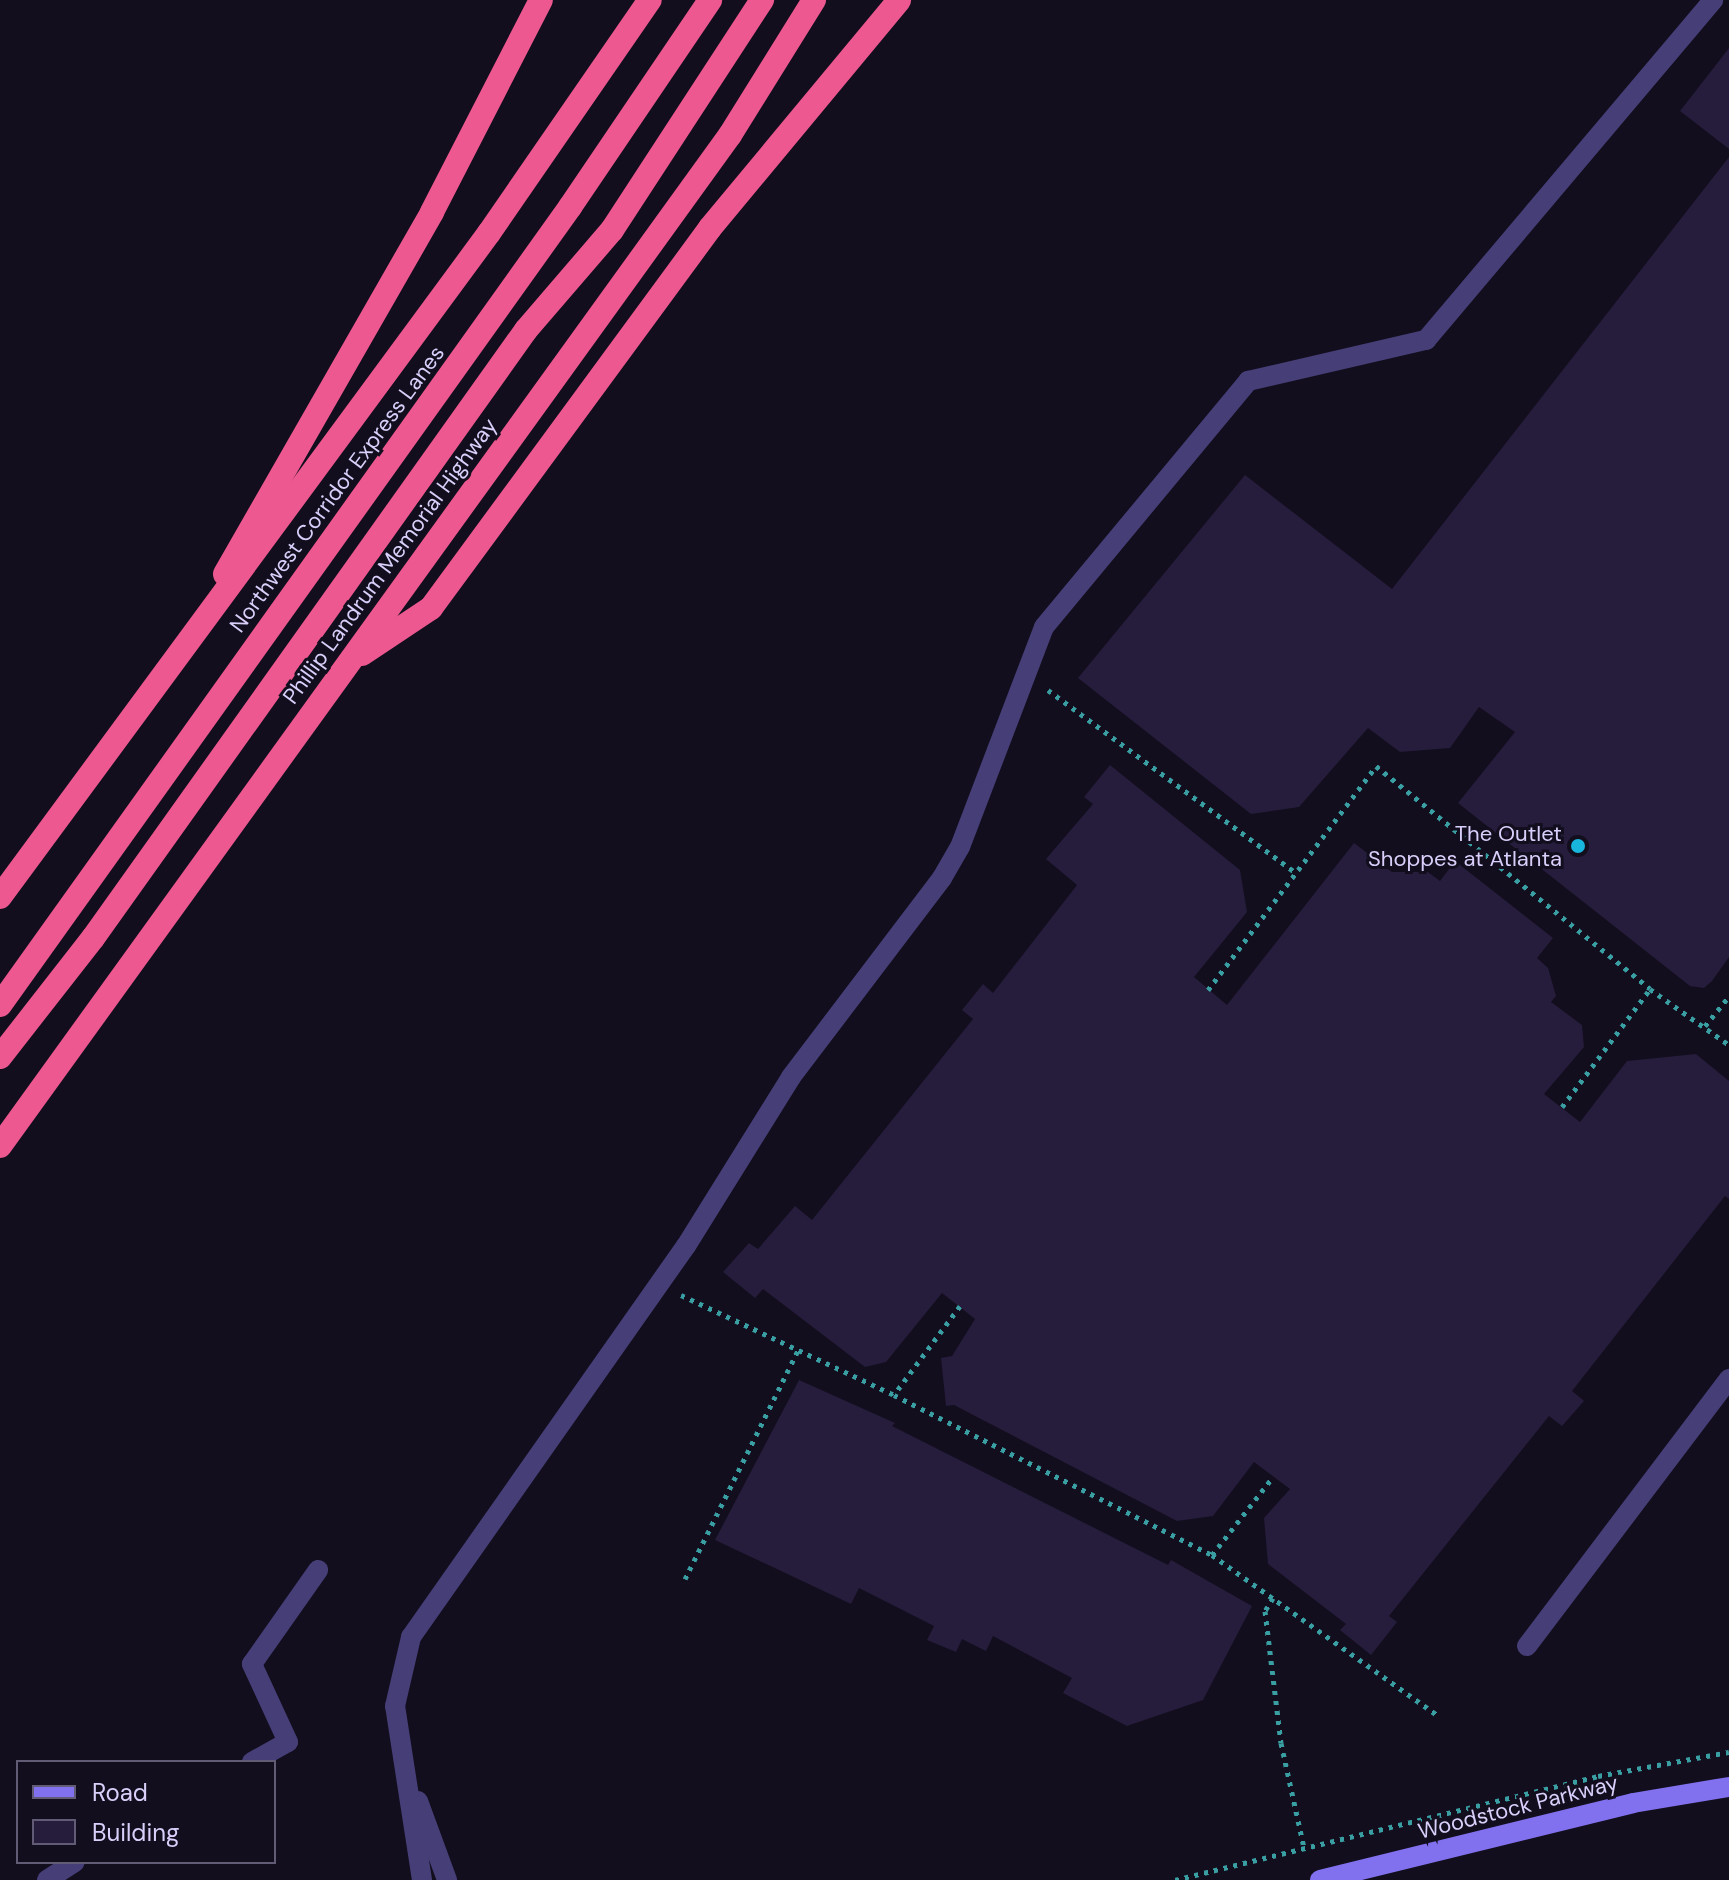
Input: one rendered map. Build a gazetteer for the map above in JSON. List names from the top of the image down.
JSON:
{
  "streets": {
    "highway": ["Northwest Corridor Express Lanes", "Phillip Landrum Memorial Highway"],
    "main road": ["Woodstock Parkway"]
  },
  "places": ["The Outlet Shoppes at Atlanta"],
  "legend": ["Road", "Building"]
}
